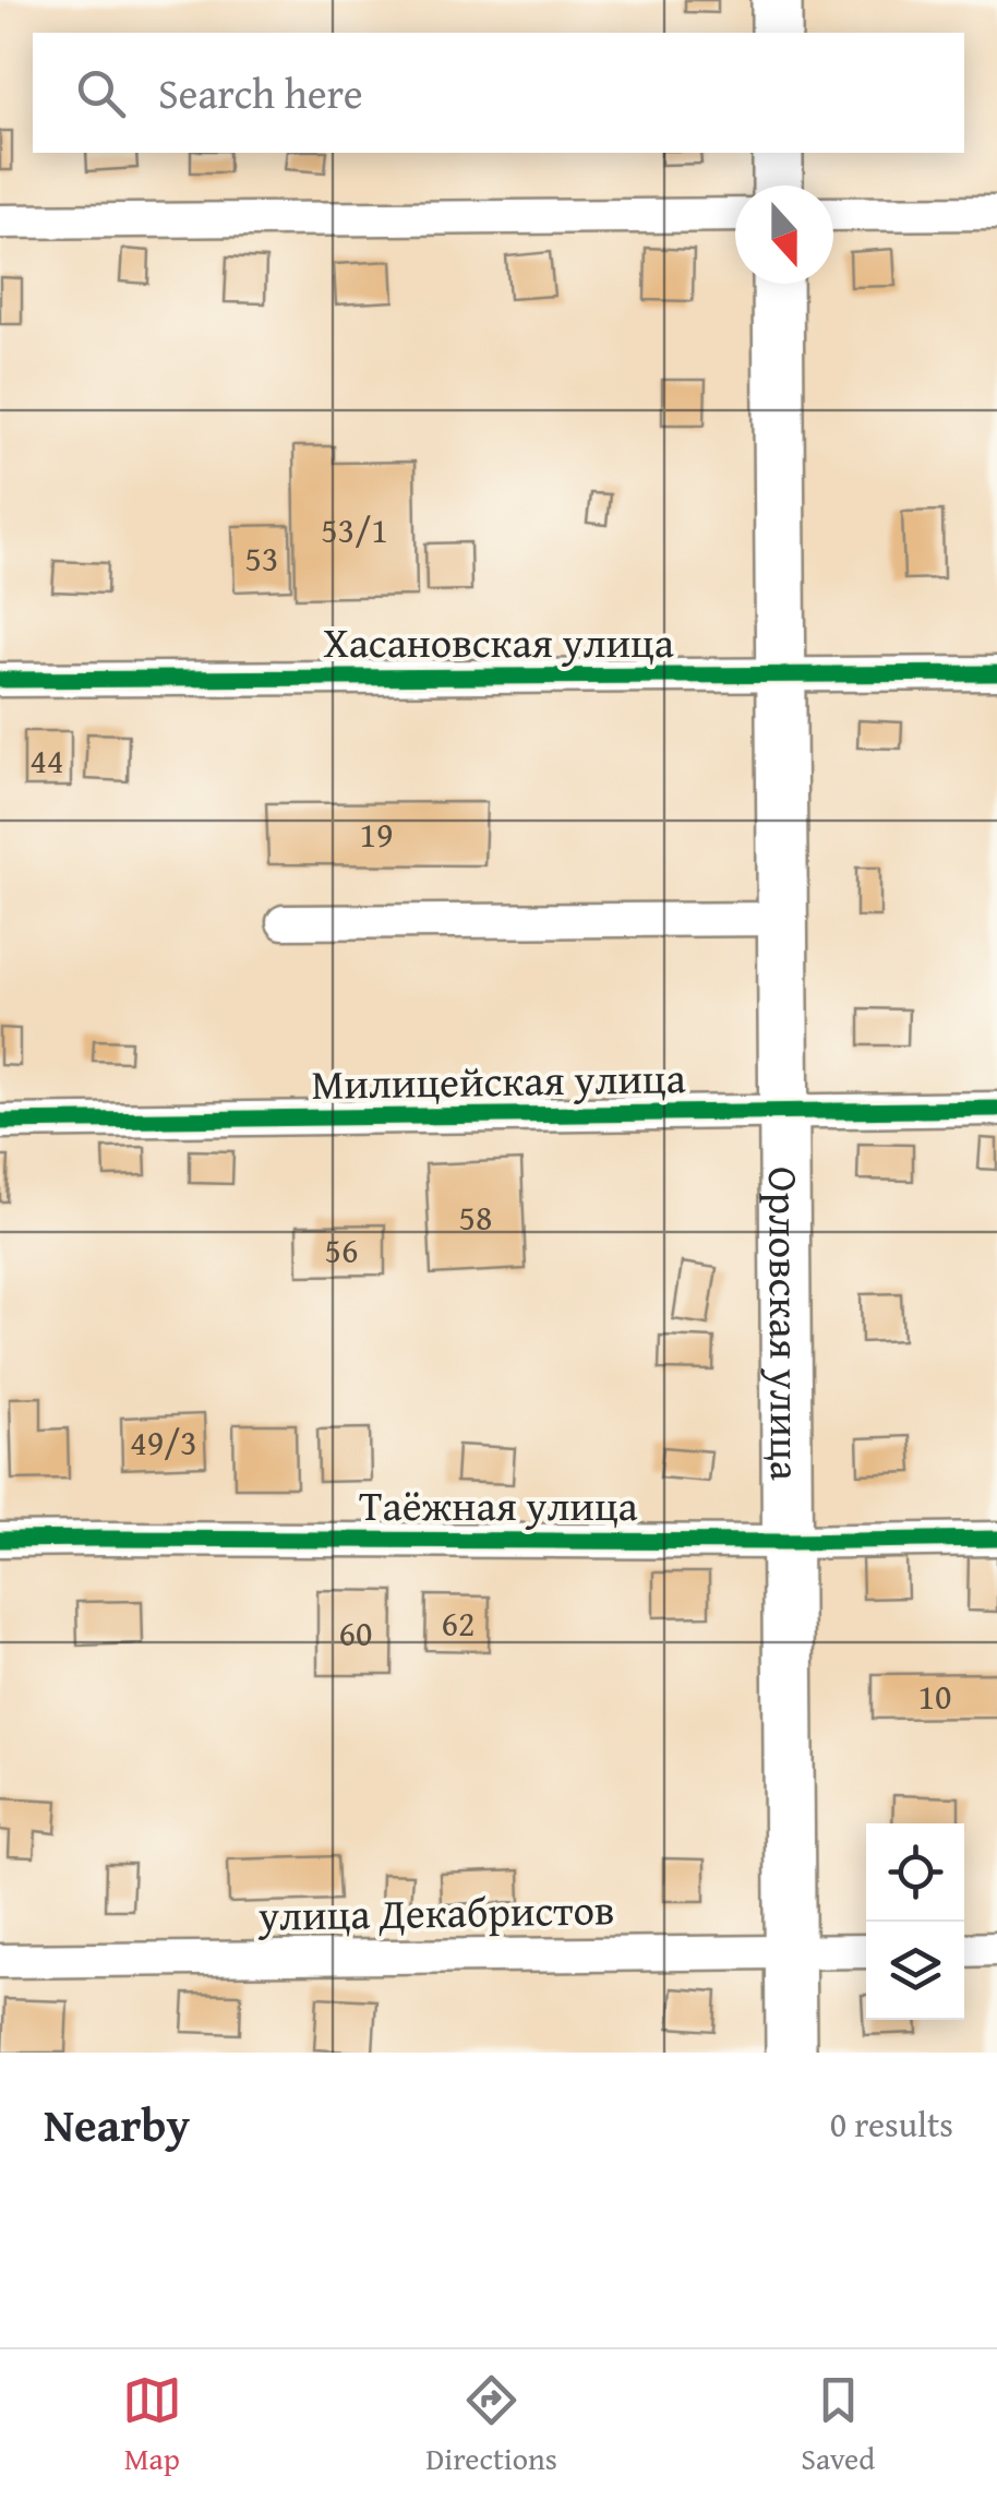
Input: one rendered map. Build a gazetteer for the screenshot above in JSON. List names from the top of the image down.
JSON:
{
  "streets": {
    "highway": ["Орловская улица"],
    "street": [
      "Хасановская улица",
      "Милицейская улица",
      "Таёжная улица",
      "улица Декабристов"
    ]
  },
  "crossings": [
    ["Хасановская улица", "Орловская улица"],
    ["Милицейская улица", "Орловская улица"],
    ["Орловская улица", "Таёжная улица"],
    ["Орловская улица", "улица Декабристов"]
  ],
  "house_numbers": [
    "53/1",
    "53",
    "44",
    "19",
    "58",
    "56",
    "49/3",
    "62",
    "60",
    "10"
  ],
  "north": "bottom",
  "page": {
    "search": "Search here",
    "heading": ["Nearby", "0 results"],
    "nav": ["Map", "Directions", "Saved"]
  }
}
